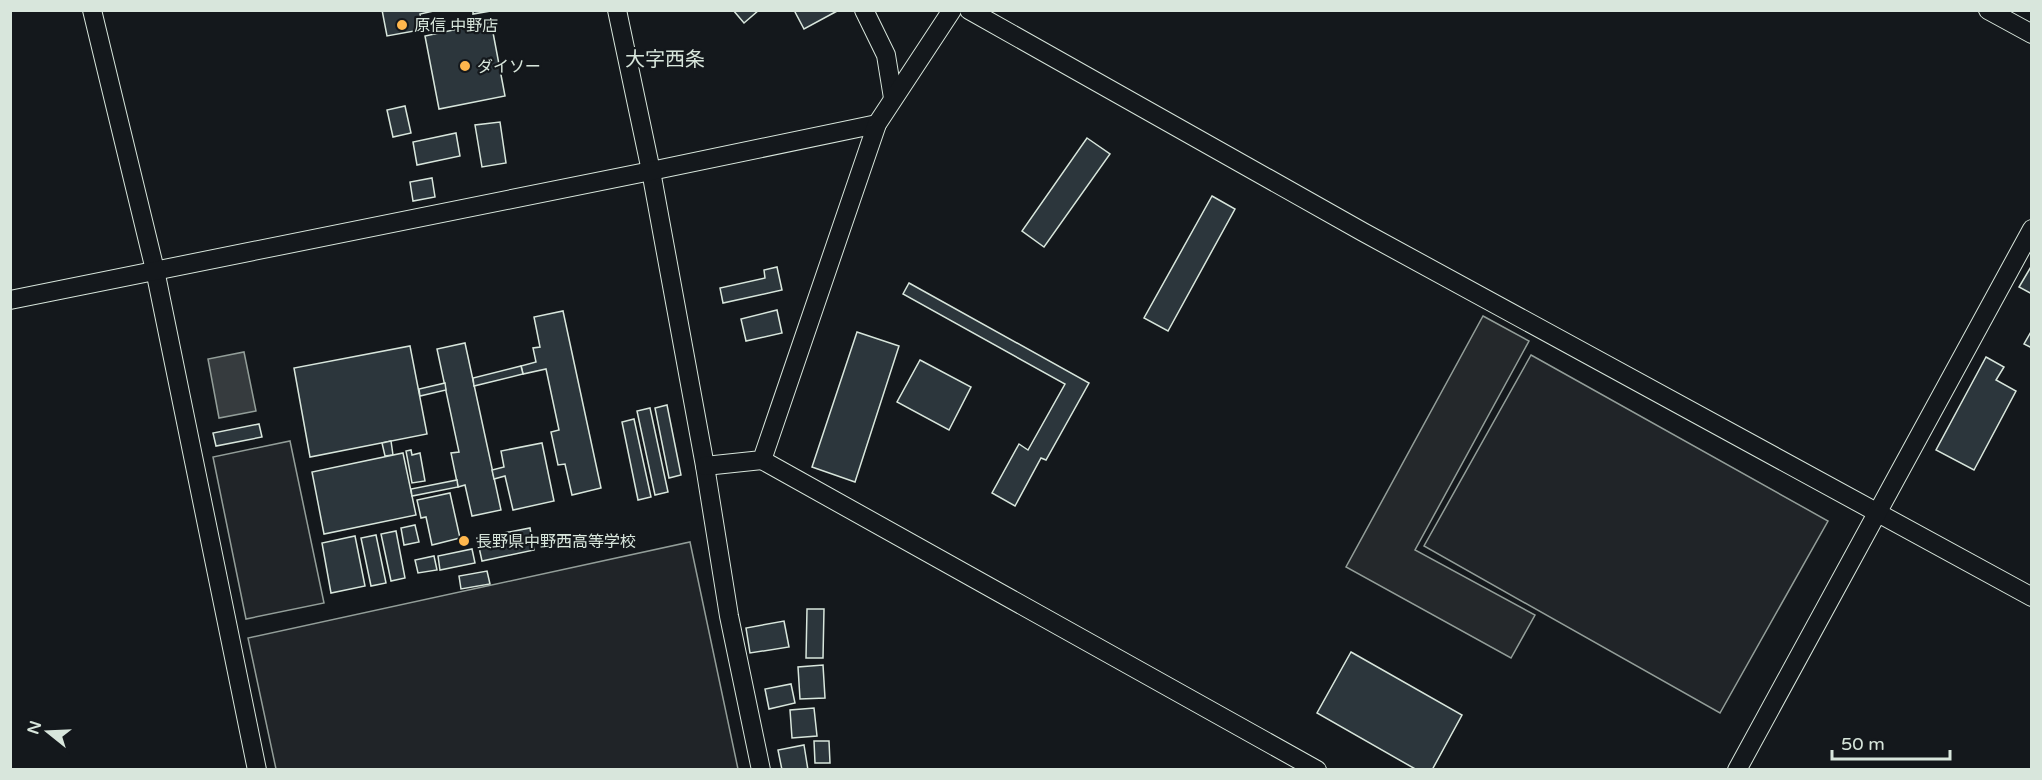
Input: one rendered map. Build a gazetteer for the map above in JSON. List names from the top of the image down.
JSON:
{
  "districts": ["大字西条"],
  "places": ["原信 中野店", "ダイソー", "長野県中野西高等学校"],
  "scale_bar": "50 m",
  "north": "left"
}
